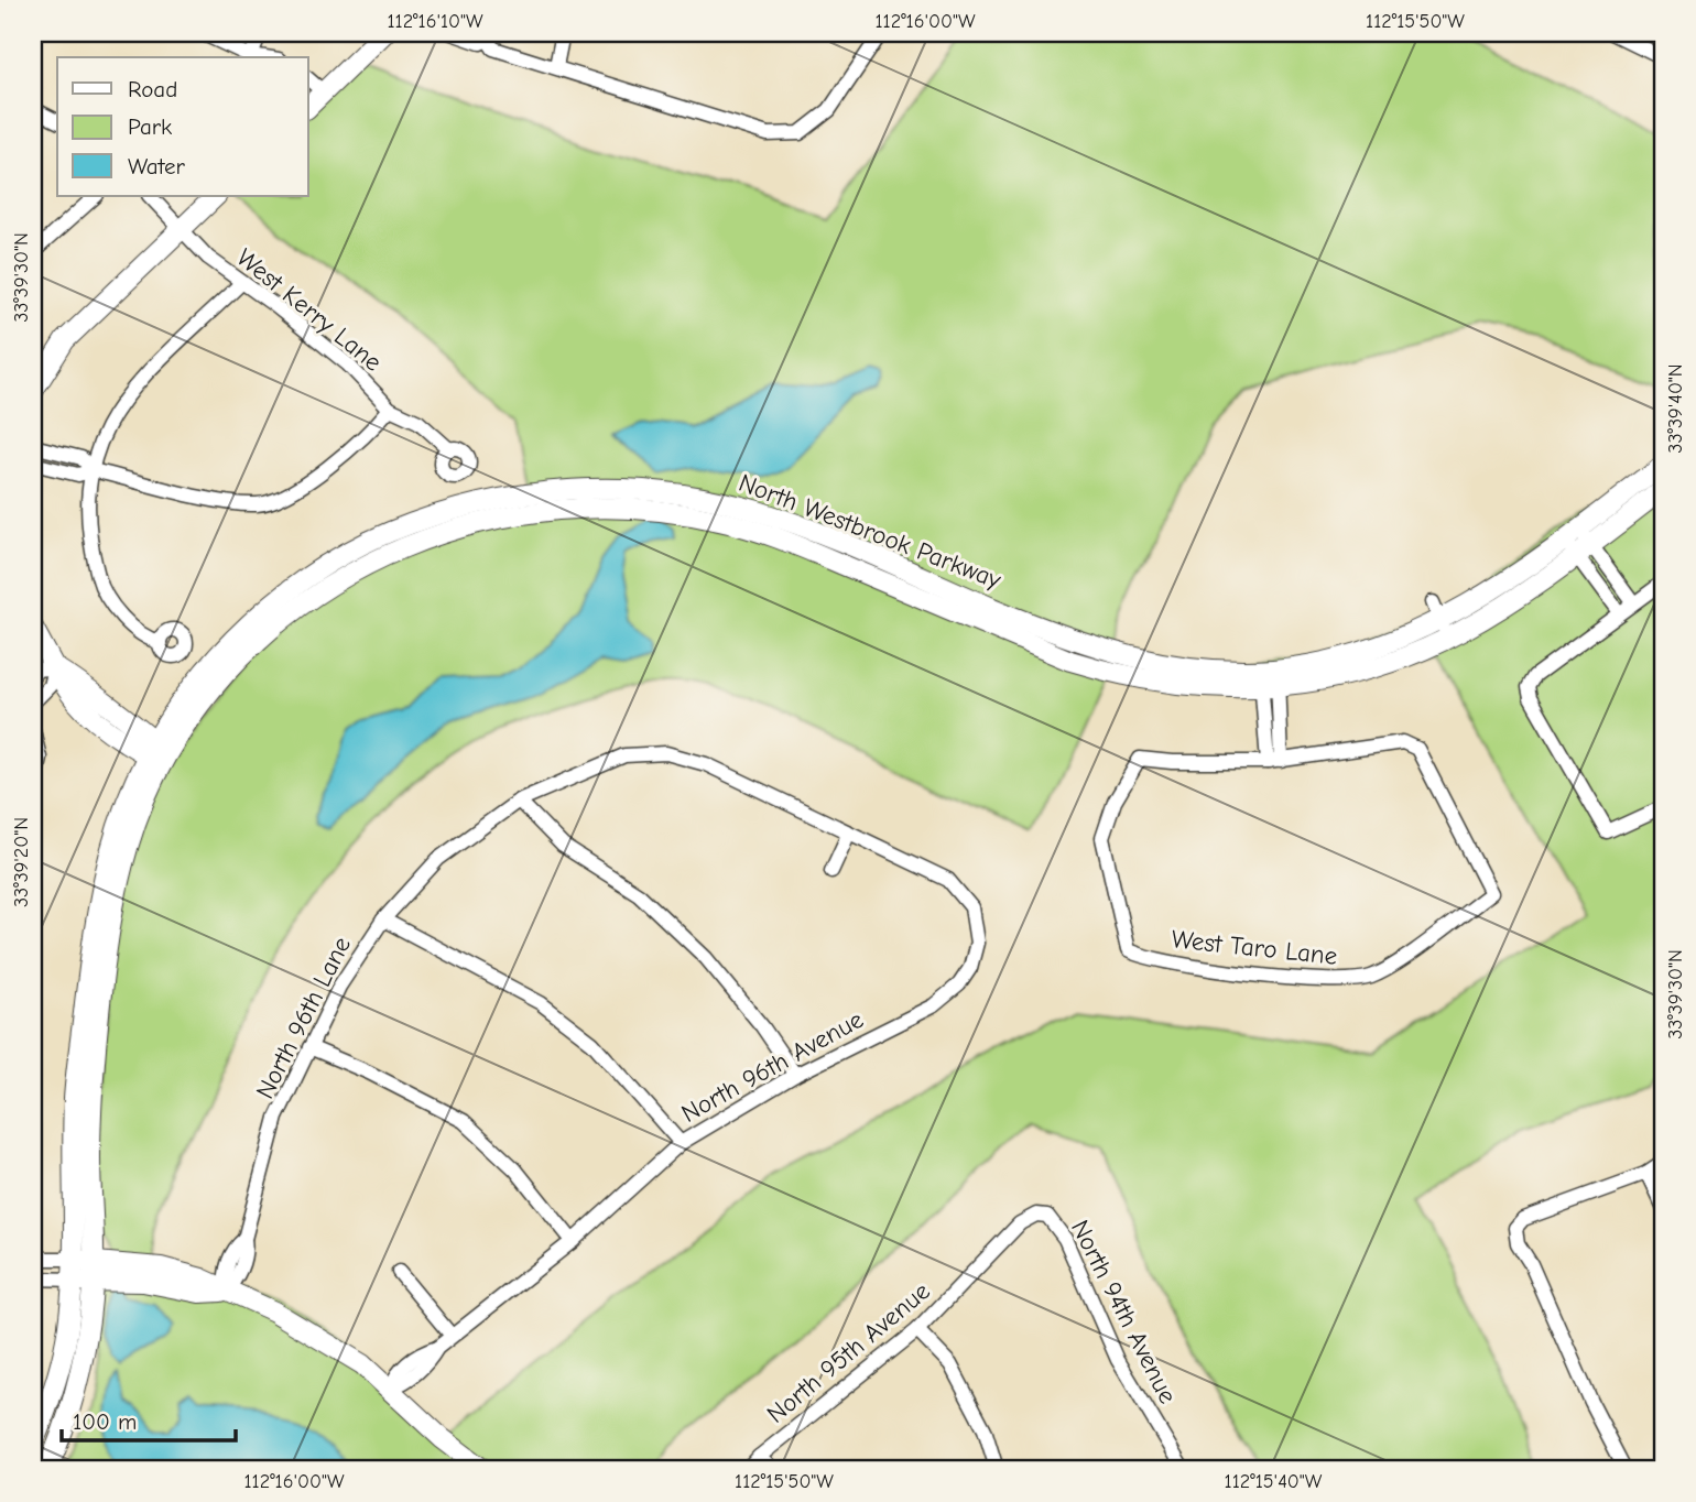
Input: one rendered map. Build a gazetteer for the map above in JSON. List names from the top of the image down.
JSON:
{
  "streets": {
    "street": [
      "West Kerry Lane",
      "North Westbrook Parkway",
      "West Taro Lane",
      "North 96th Lane",
      "North 96th Avenue",
      "North 94th Avenue",
      "North 95th Avenue"
    ]
  },
  "crossings": [
    ["North 96th Lane", "North 96th Avenue"],
    ["North 94th Avenue", "North 95th Avenue"]
  ],
  "legend": ["Road", "Park", "Water"],
  "scale_bar": "100 m",
  "coordinates": [
    "112°16'10\"W",
    "112°16'00\"W",
    "112°15'50\"W",
    "33°39'30\"N",
    "33°39'40\"N",
    "33°39'20\"N",
    "112°15'40\"W"
  ]
}
